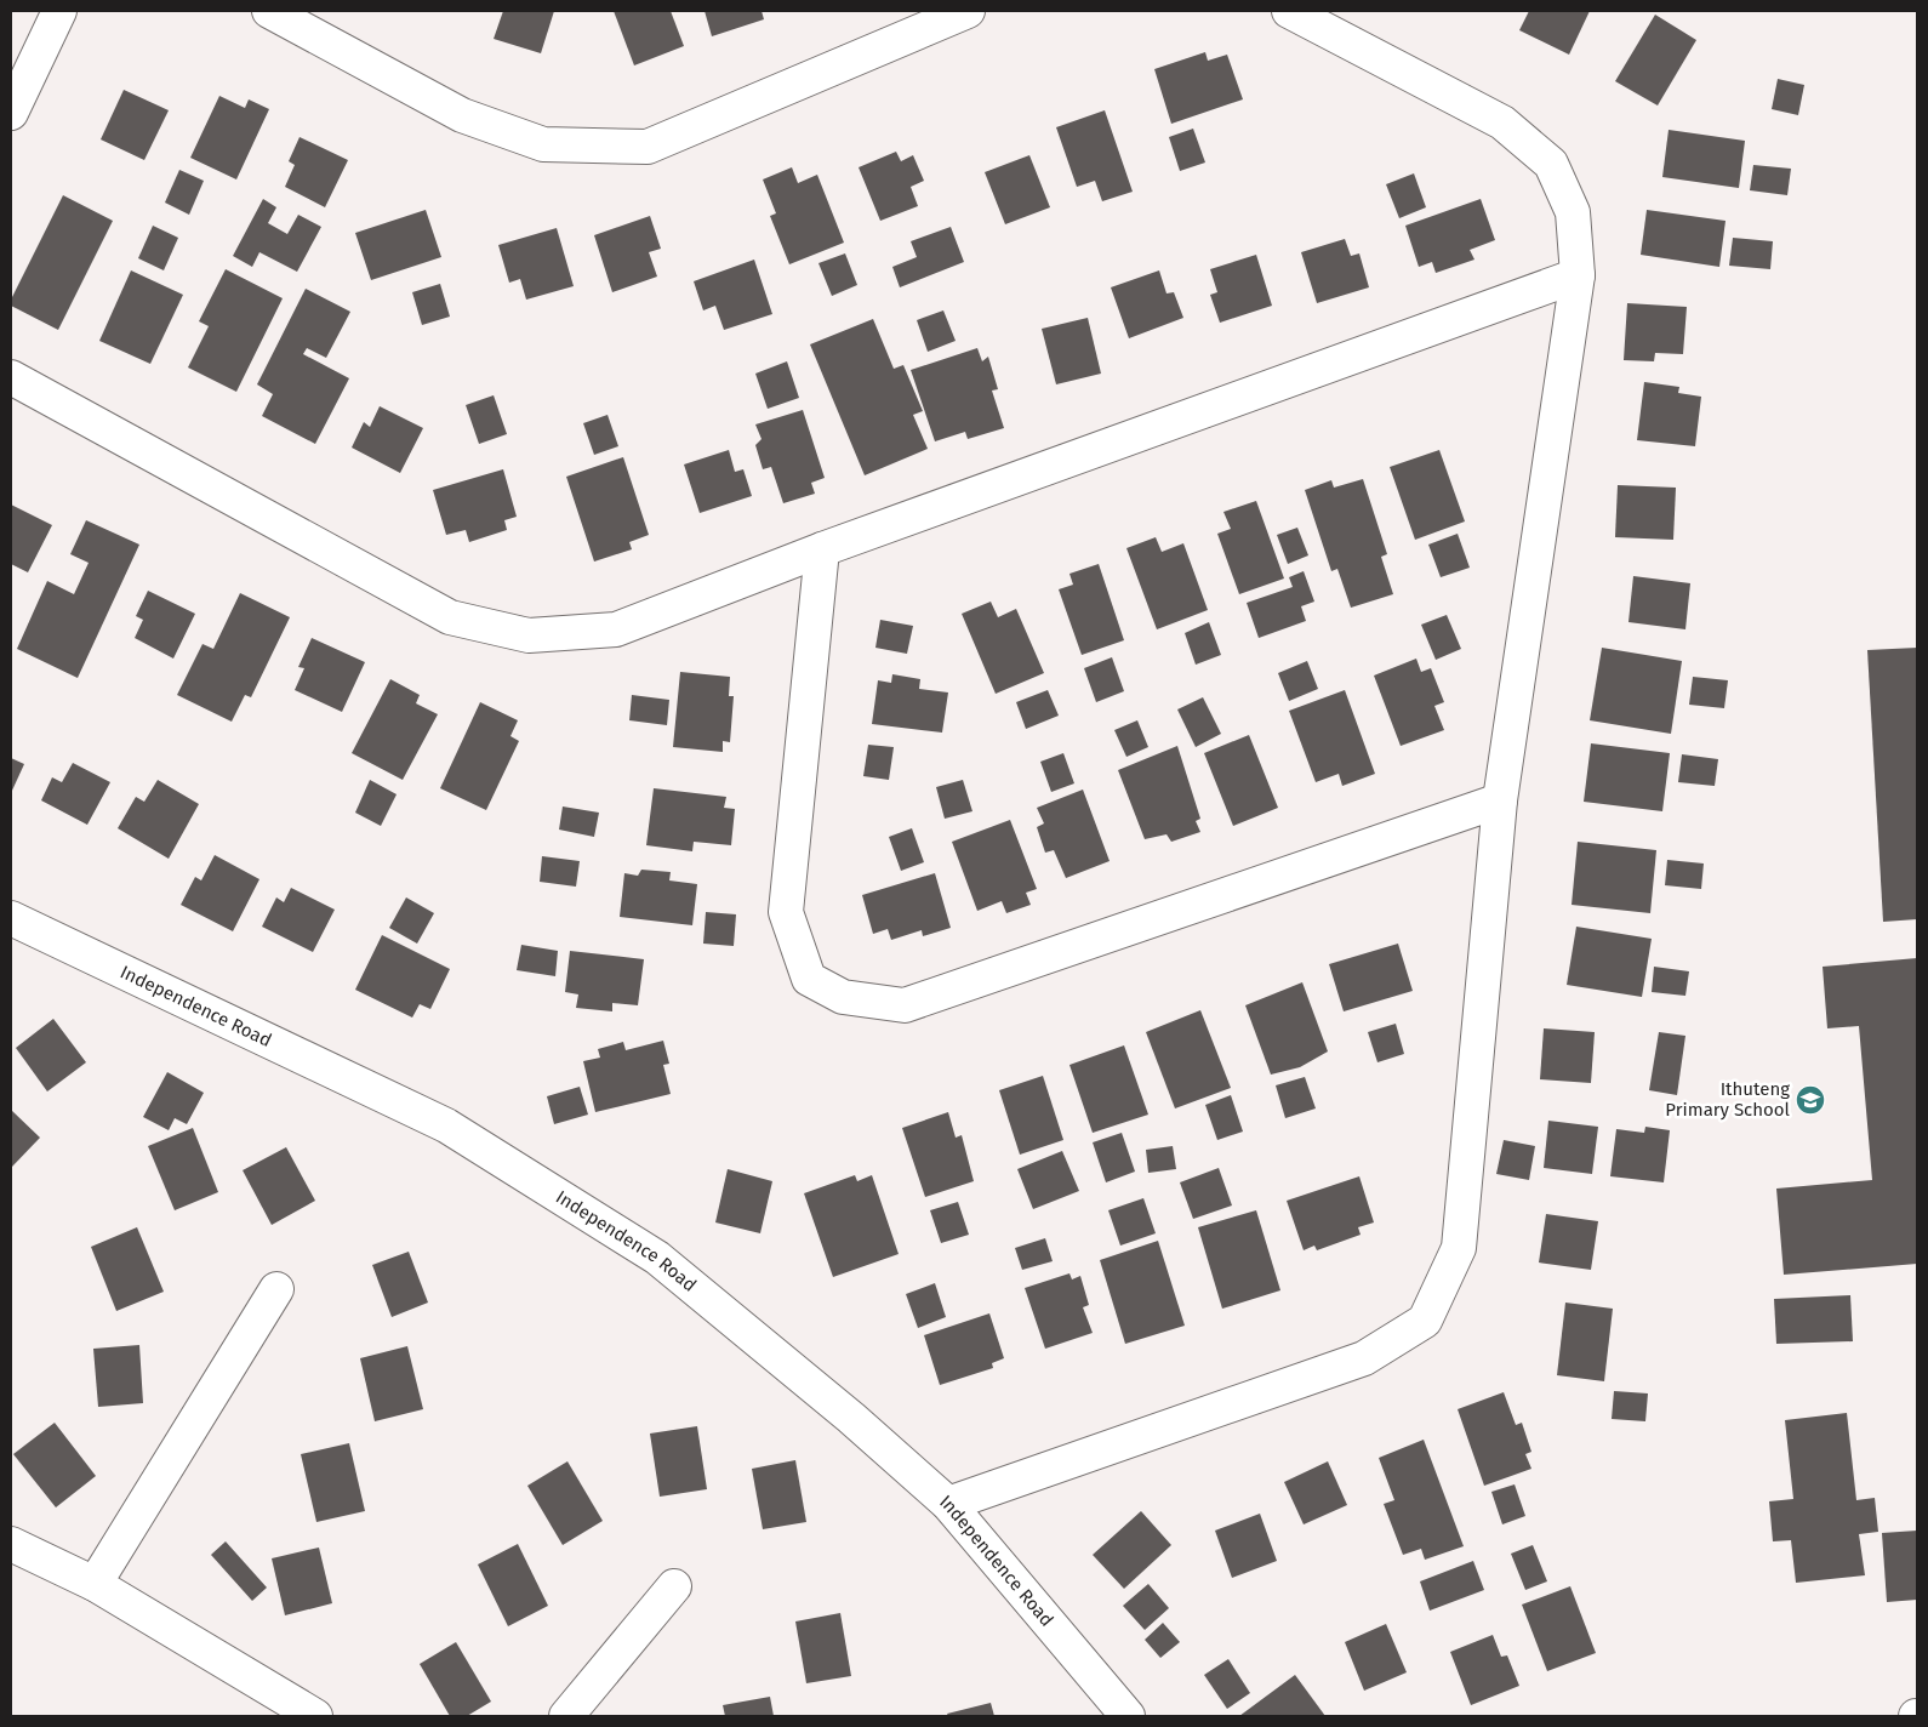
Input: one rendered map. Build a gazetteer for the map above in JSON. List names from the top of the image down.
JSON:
{
  "streets": {
    "street": ["Independence Road"]
  },
  "places": {
    "school or university": ["Ithuteng Primary School"]
  }
}
